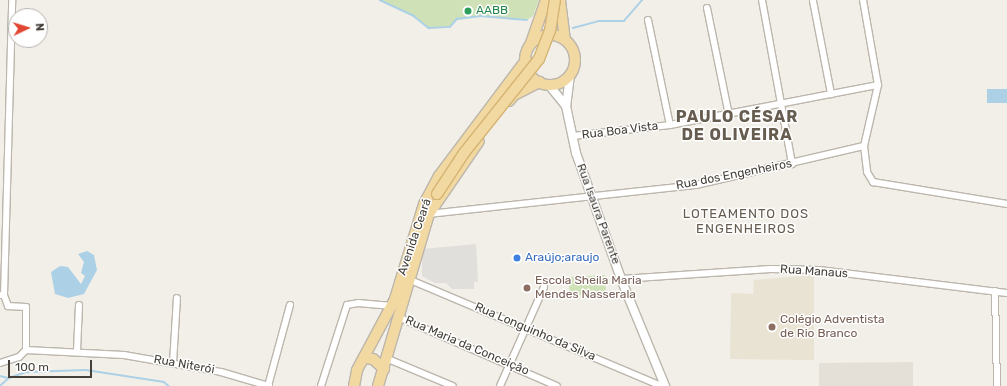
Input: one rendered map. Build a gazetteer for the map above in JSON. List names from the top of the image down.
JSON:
{
  "streets": {
    "main road": ["Avenida Ceará"],
    "street": [
      "Rua Boa Vista",
      "Rua dos Engenheiros",
      "Rua Isaura Parente",
      "Rua Manaus",
      "Rua Longuinho da Silva",
      "Rua Maria da Conceição",
      "Rua Niterói"
    ]
  },
  "crossings": [
    ["Rua Boa Vista", "Rua Isaura Parente"],
    ["Rua dos Engenheiros", "Rua Isaura Parente"],
    ["Rua dos Engenheiros", "Avenida Ceará"],
    ["Rua Isaura Parente", "Avenida Ceará"],
    ["Rua Isaura Parente", "Rua Manaus"],
    ["Avenida Ceará", "Rua Longuinho da Silva"],
    ["Avenida Ceará", "Rua Maria da Conceição"]
  ],
  "districts": ["PAULO CÉSAR DE OLIVEIRA", "LOTEAMENTO DOS ENGENHEIROS"],
  "places": [
    "AABB",
    "Araújo;araujo",
    "Escola Sheila Maria Mendes Nasserala",
    "Colégio Adventista de Rio Branco"
  ],
  "scale_bar": "100 m",
  "north": "right"
}
